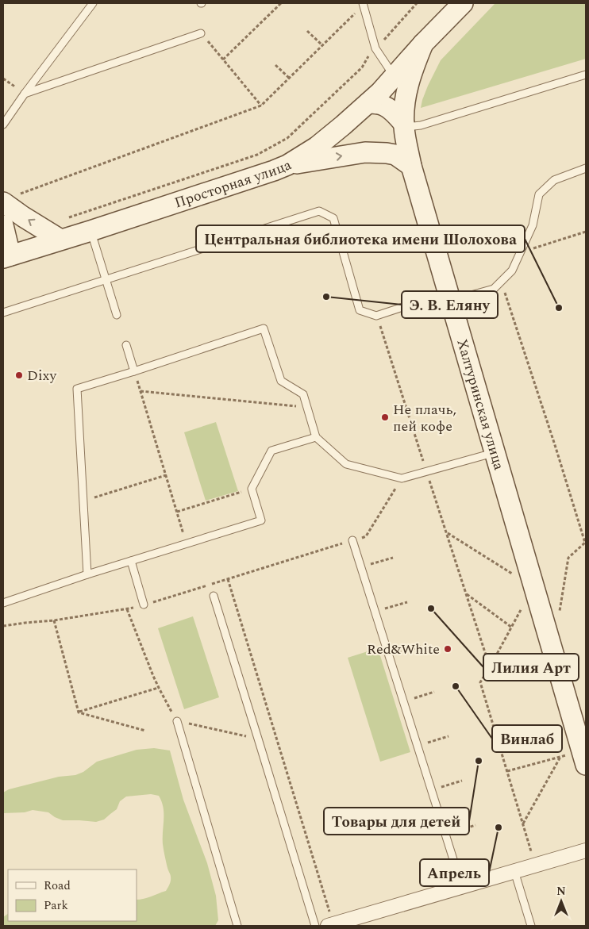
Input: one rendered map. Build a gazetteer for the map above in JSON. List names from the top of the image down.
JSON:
{
  "streets": {
    "street": ["Просторная улица", "Халтуринская улица"]
  },
  "crossings": [
    ["Просторная улица", "Халтуринская улица"]
  ],
  "places": [
    "Э. В. Еляну",
    "Центральная библиотека имени Шолохова",
    "Dixy",
    "Не плачь, пей кофе",
    "Лилия Арт",
    "Red&White",
    "Винлаб",
    "Товары для детей",
    "Апрель"
  ],
  "legend": ["Road", "Park"],
  "north": "top"
}
